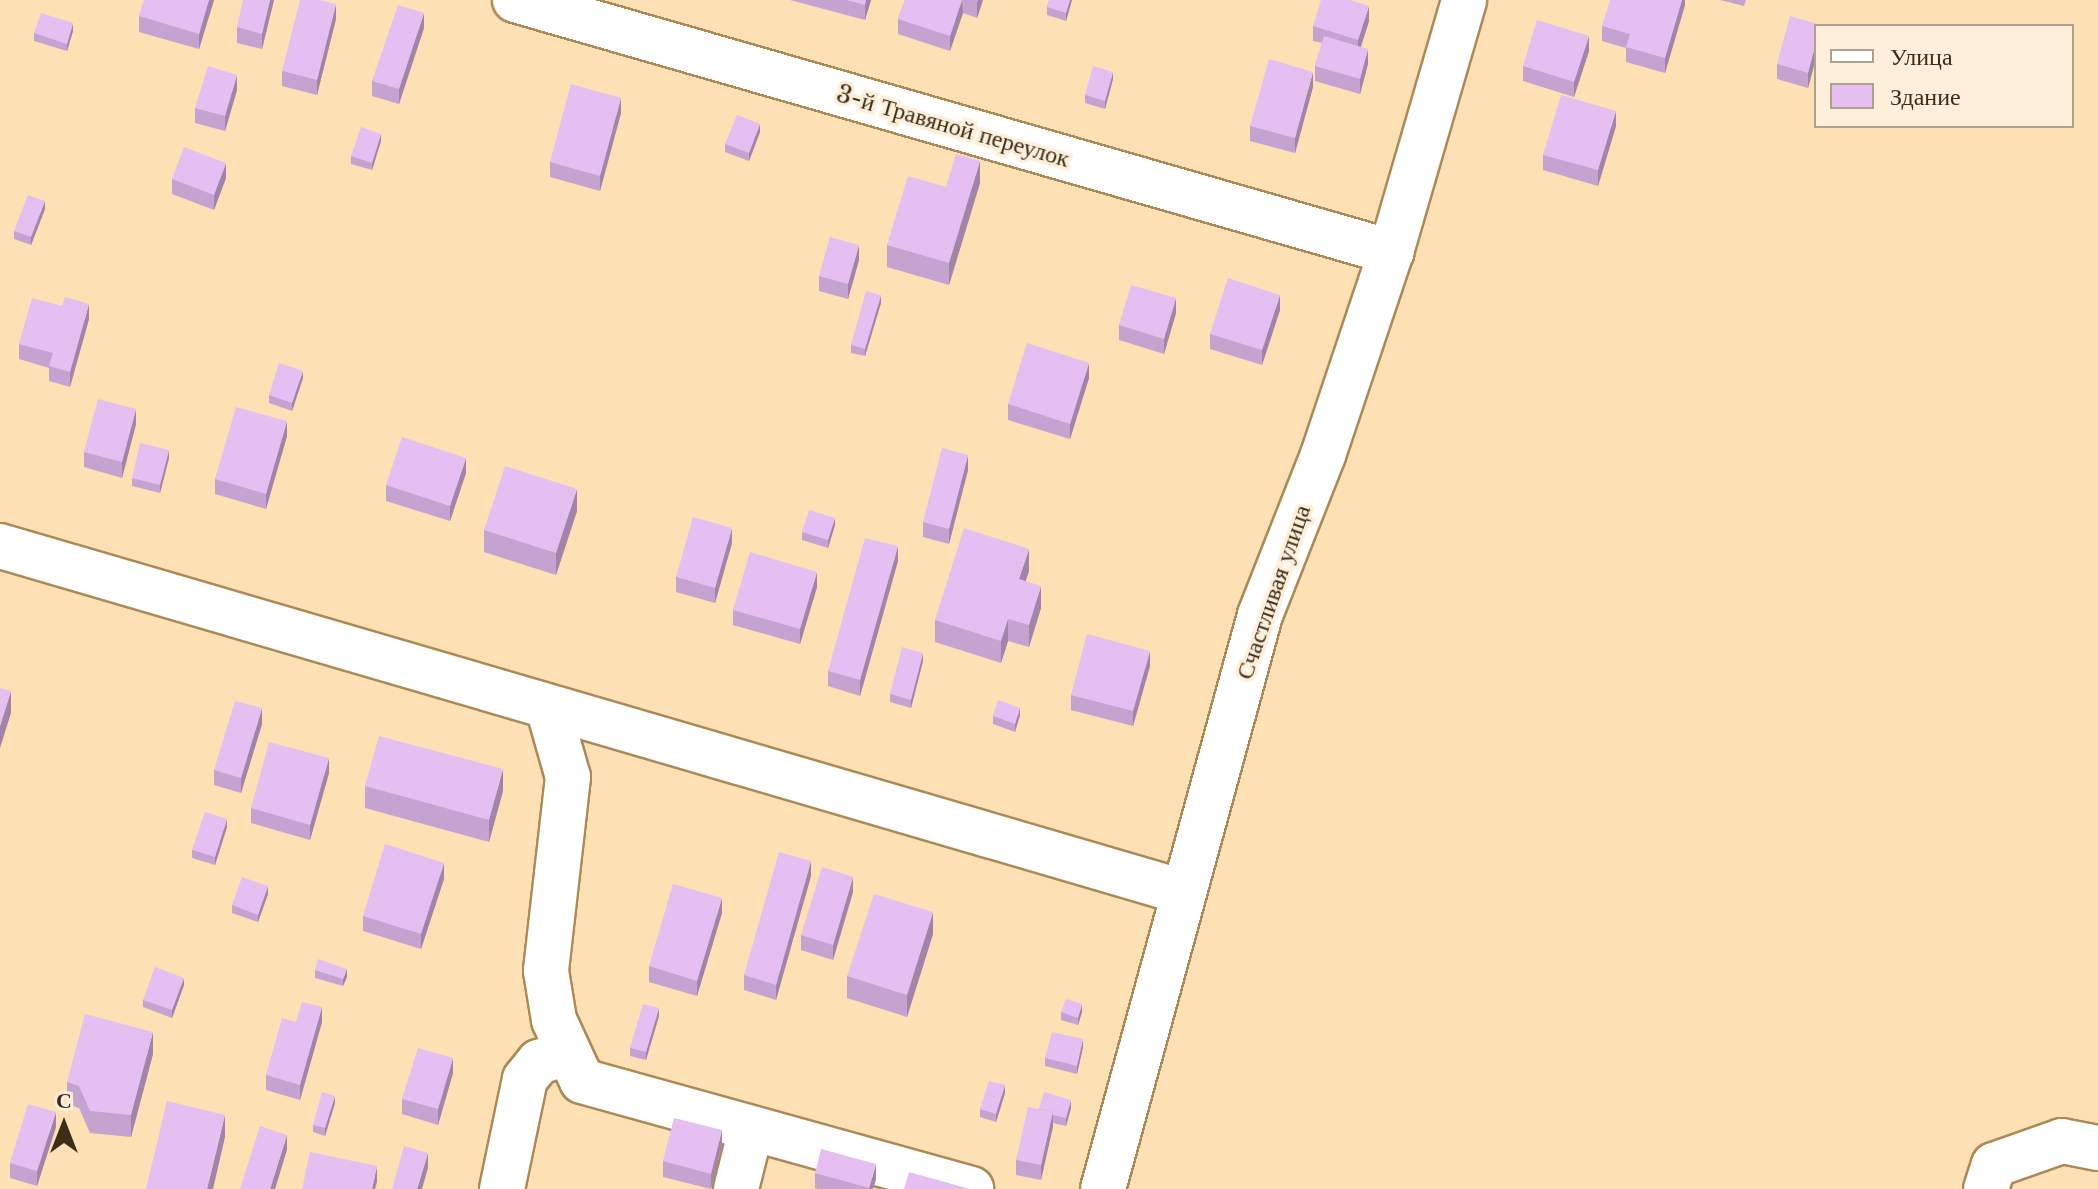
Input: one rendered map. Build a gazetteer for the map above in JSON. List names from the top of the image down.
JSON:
{
  "streets": {
    "street": ["3-й Травяной переулок", "Счастливая улица"]
  },
  "crossings": [
    ["3-й Травяной переулок", "Счастливая улица"]
  ],
  "legend": ["Улица", "Здание"],
  "north": "top"
}
